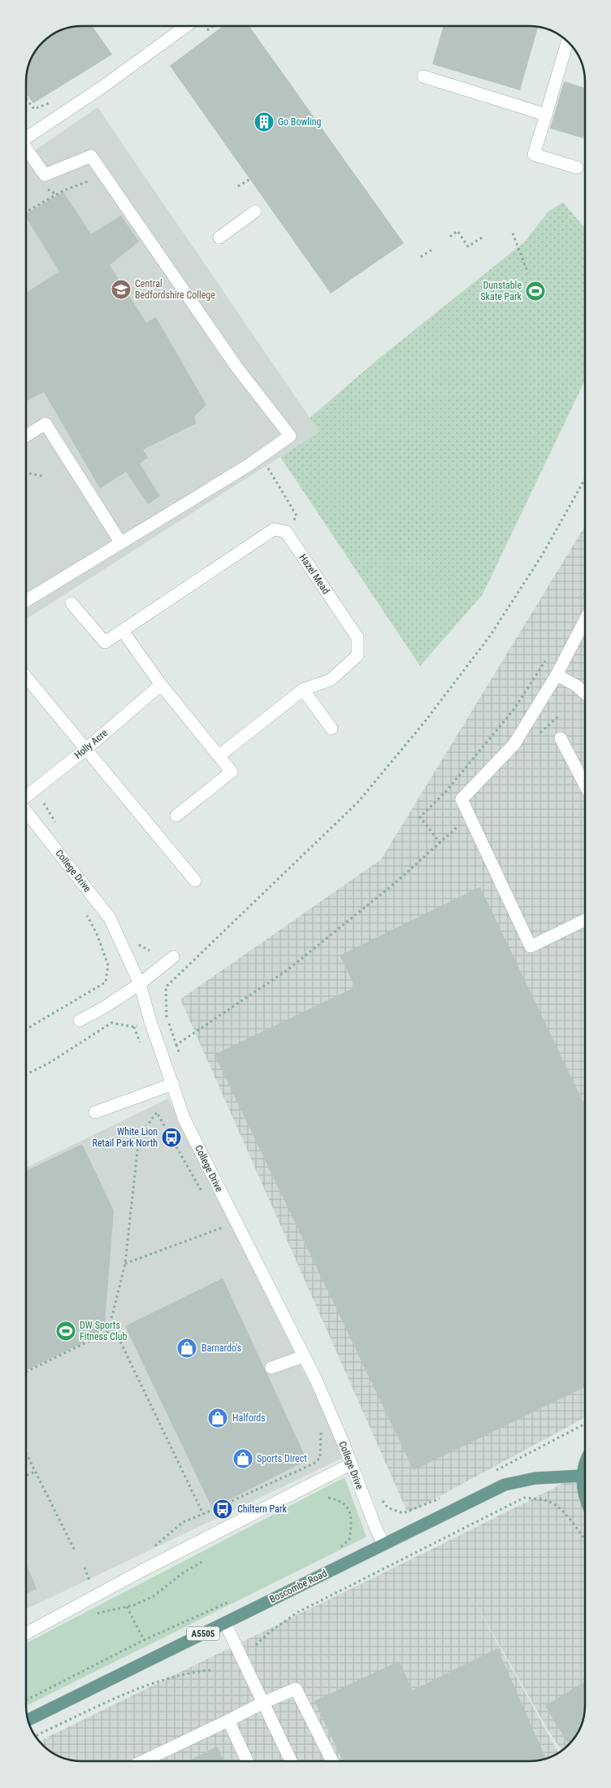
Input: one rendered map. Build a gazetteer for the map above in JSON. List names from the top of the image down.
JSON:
{
  "streets": {
    "main road": ["Boscombe Road", "A5505"],
    "street": ["Hazel Mead", "Holly Acre", "College Drive"]
  },
  "crossings": [
    ["College Drive", "Boscombe Road"]
  ],
  "places": {
    "building": ["Go Bowling"],
    "school or university": ["Central Bedfordshire College"],
    "sports": ["Dunstable Skate Park", "DW Sports Fitness Club"],
    "bus stop": ["White Lion Retail Park North", "Chiltern Park"],
    "shop": ["Barnardo's", "Halfords", "Sports Direct"]
  }
}
